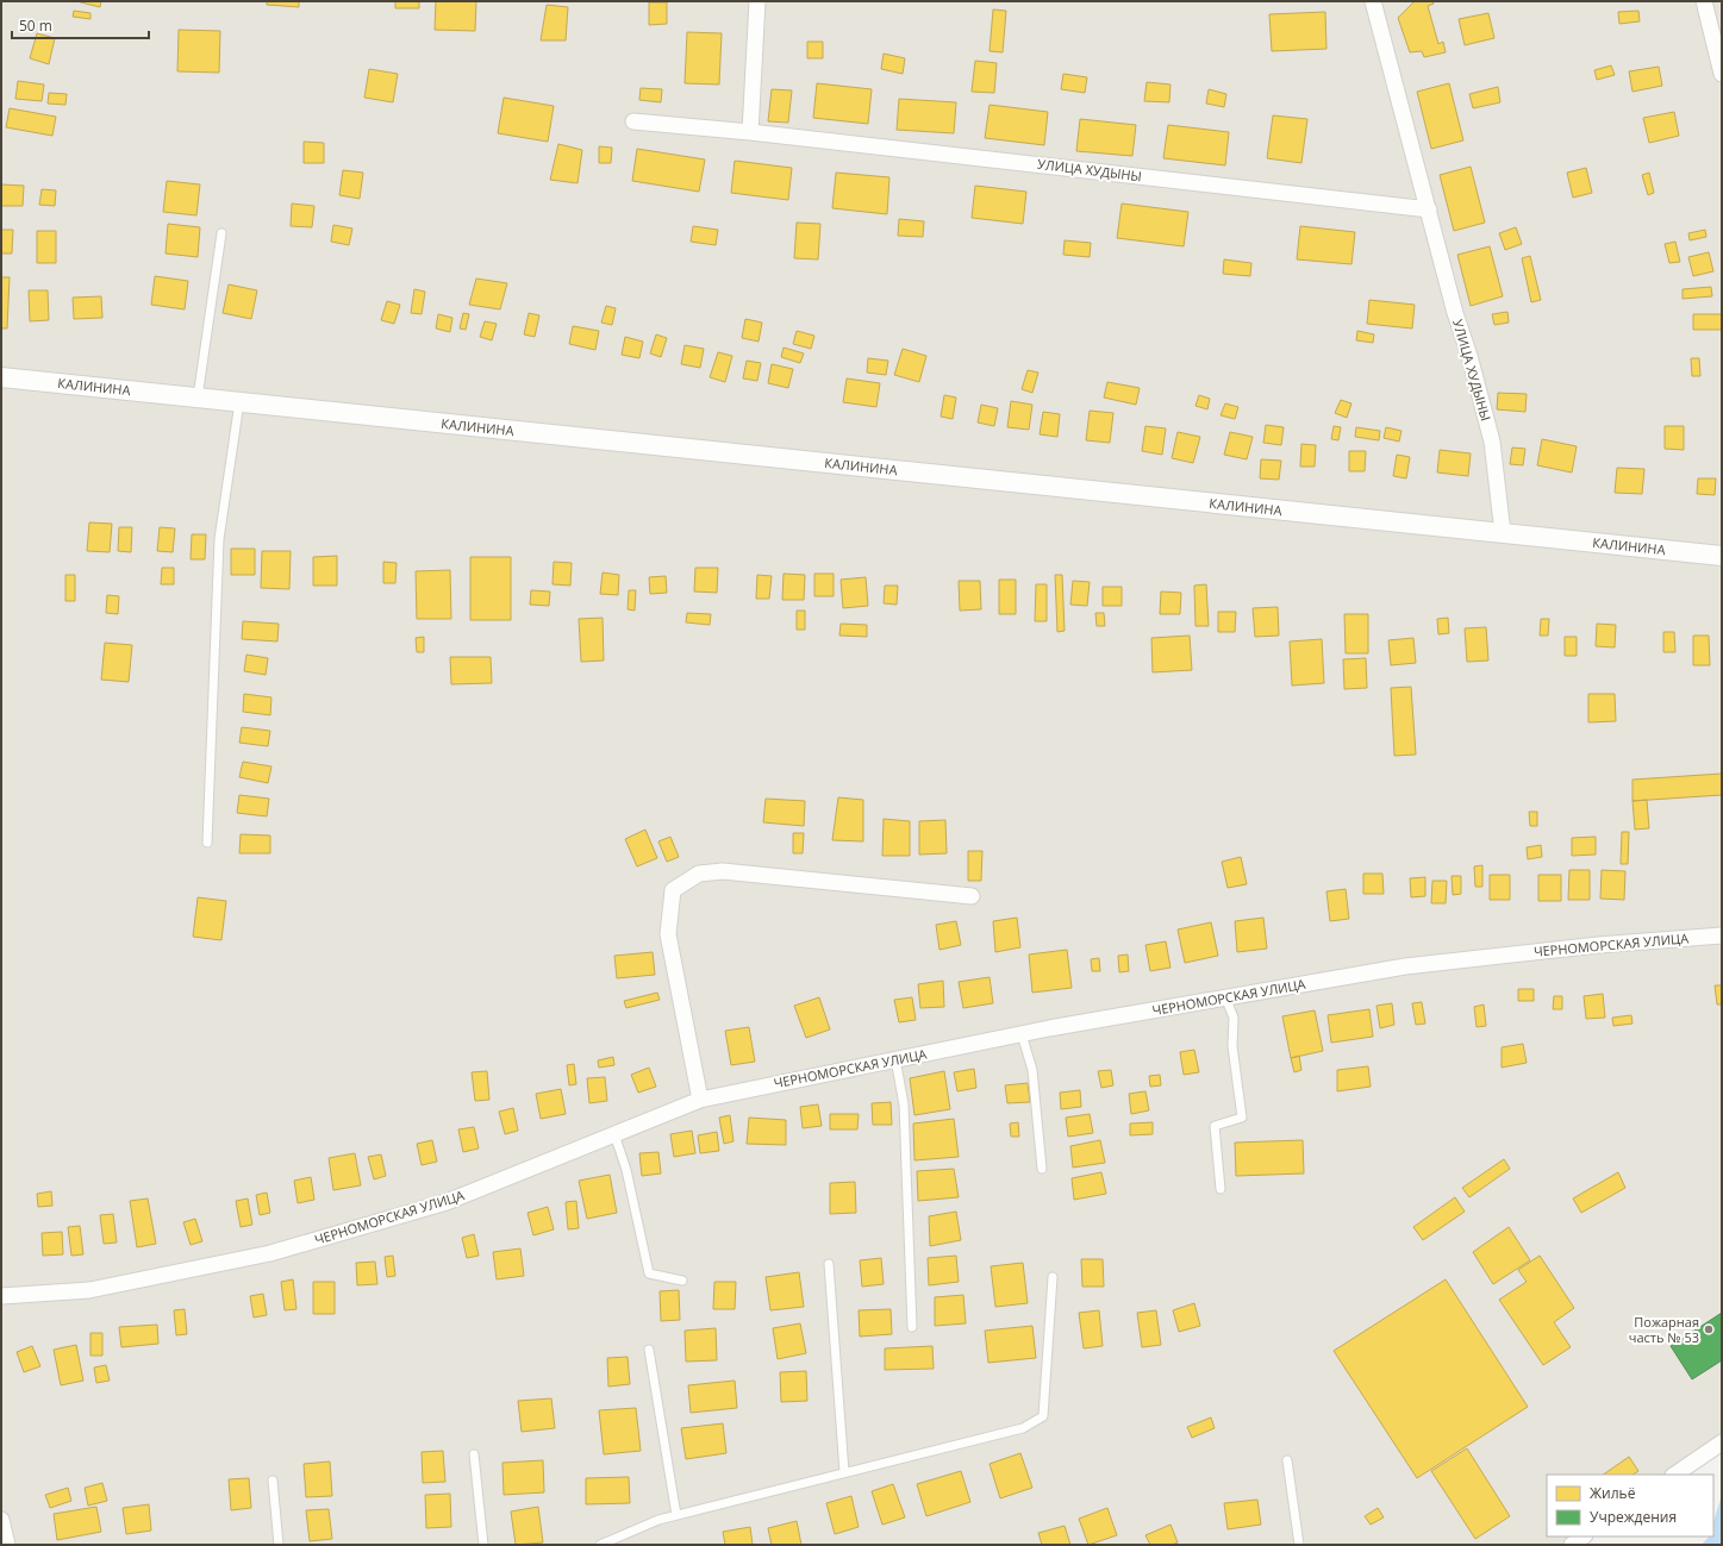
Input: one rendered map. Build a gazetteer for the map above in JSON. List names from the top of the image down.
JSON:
{
  "streets": {
    "street": ["УЛИЦА ХУДЫНЫ", "КАЛИНИНА", "ЧЕРНОМОРСКАЯ УЛИЦА"]
  },
  "crossings": [
    ["УЛИЦА ХУДЫНЫ", "КАЛИНИНА"]
  ],
  "places": ["Пожарная часть № 53"],
  "legend": ["Жильё", "Учреждения"],
  "scale_bar": "50 m"
}
